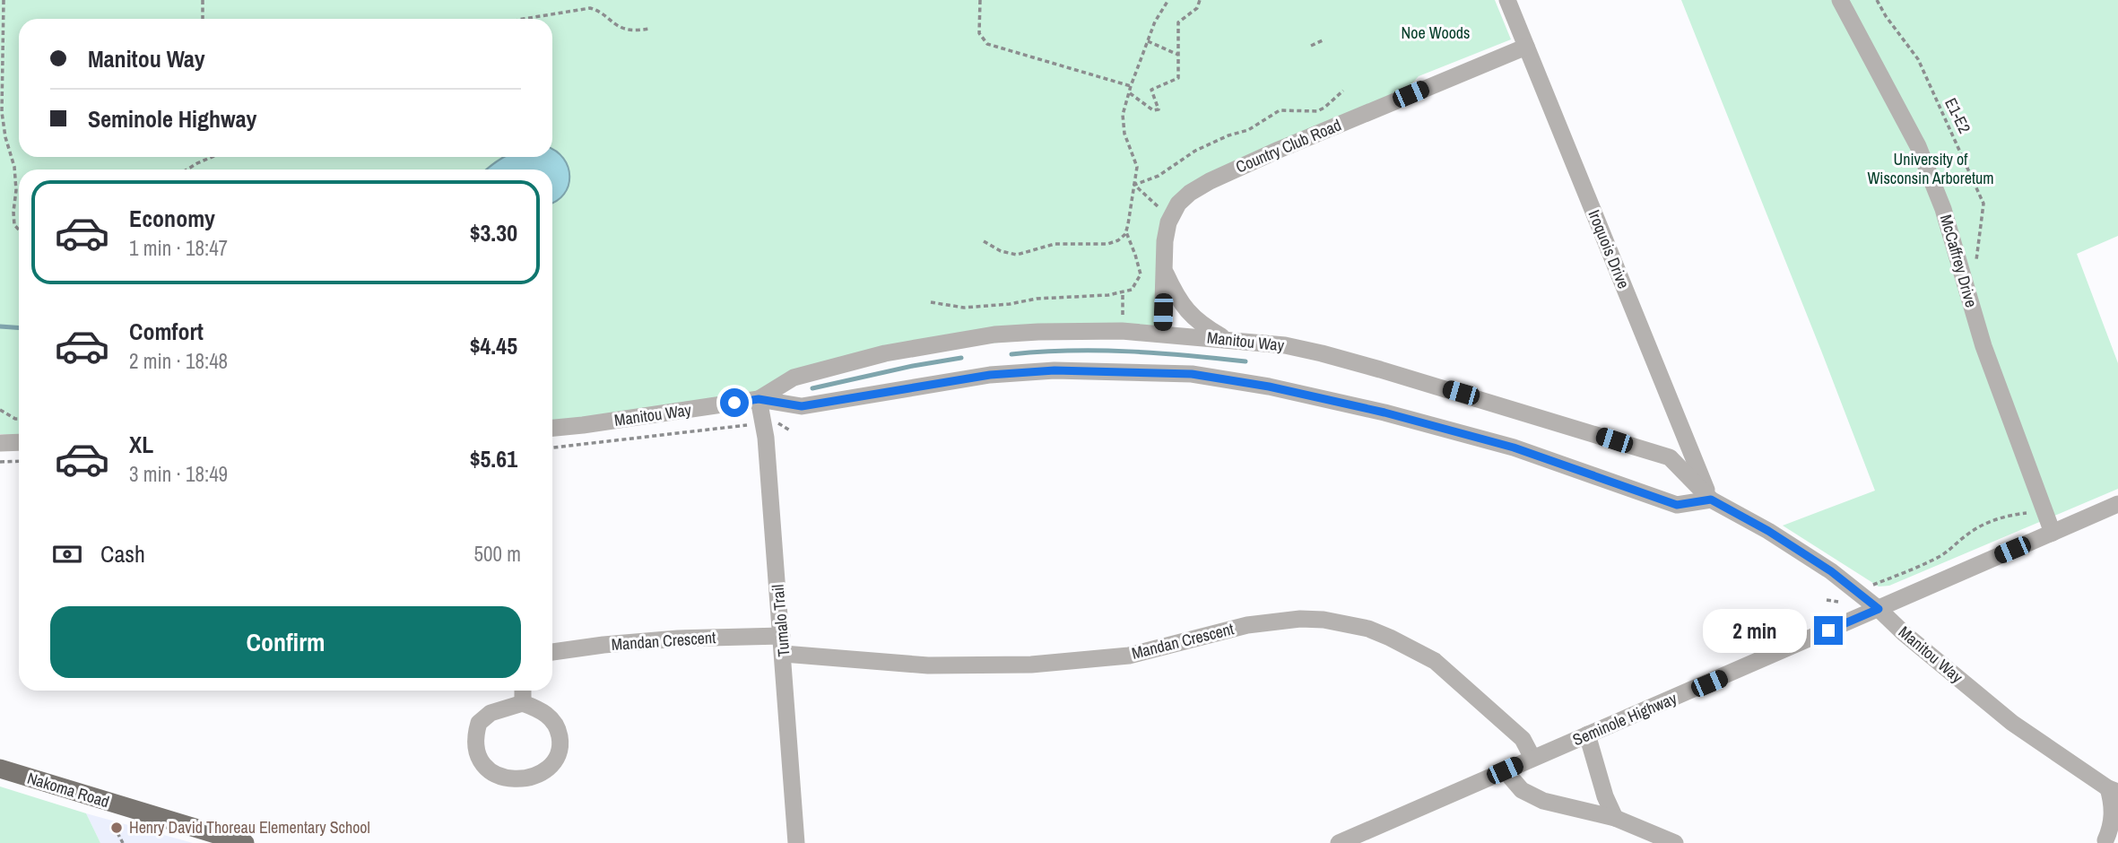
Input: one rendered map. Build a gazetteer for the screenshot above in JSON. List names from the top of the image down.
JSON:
{
  "streets": {
    "main road": ["Nakoma Road"],
    "street": [
      "Country Club Road",
      "Iroquois Drive",
      "McCaffrey Drive",
      "Manitou Way",
      "Tumalo Trail",
      "Mandan Crescent",
      "Seminole Highway"
    ],
    "path": ["E1-E2"]
  },
  "crossings": [
    ["Country Club Road", "Iroquois Drive"],
    ["Country Club Road", "Manitou Way"],
    ["Iroquois Drive", "Manitou Way"],
    ["McCaffrey Drive", "Seminole Highway"],
    ["Manitou Way", "Tumalo Trail"],
    ["Manitou Way", "Seminole Highway"],
    ["Tumalo Trail", "Mandan Crescent"],
    ["Mandan Crescent", "Seminole Highway"]
  ],
  "parks": ["Noe Woods", "University of Wisconsin Arboretum"],
  "places": ["Henry David Thoreau Elementary School"],
  "page": {
    "banner": ["Manitou Way", "Seminole Highway"],
    "list": [
      {
        "name": "Economy",
        "note": "1 min · 18:47",
        "value": "$3.30"
      },
      {
        "name": "Comfort",
        "note": "2 min · 18:48",
        "value": "$4.45"
      },
      {
        "name": "XL",
        "note": "3 min · 18:49",
        "value": "$5.61"
      }
    ],
    "pay": ["Cash", "500 m"],
    "buttons": "Confirm",
    "bubble": "2 min"
  }
}
